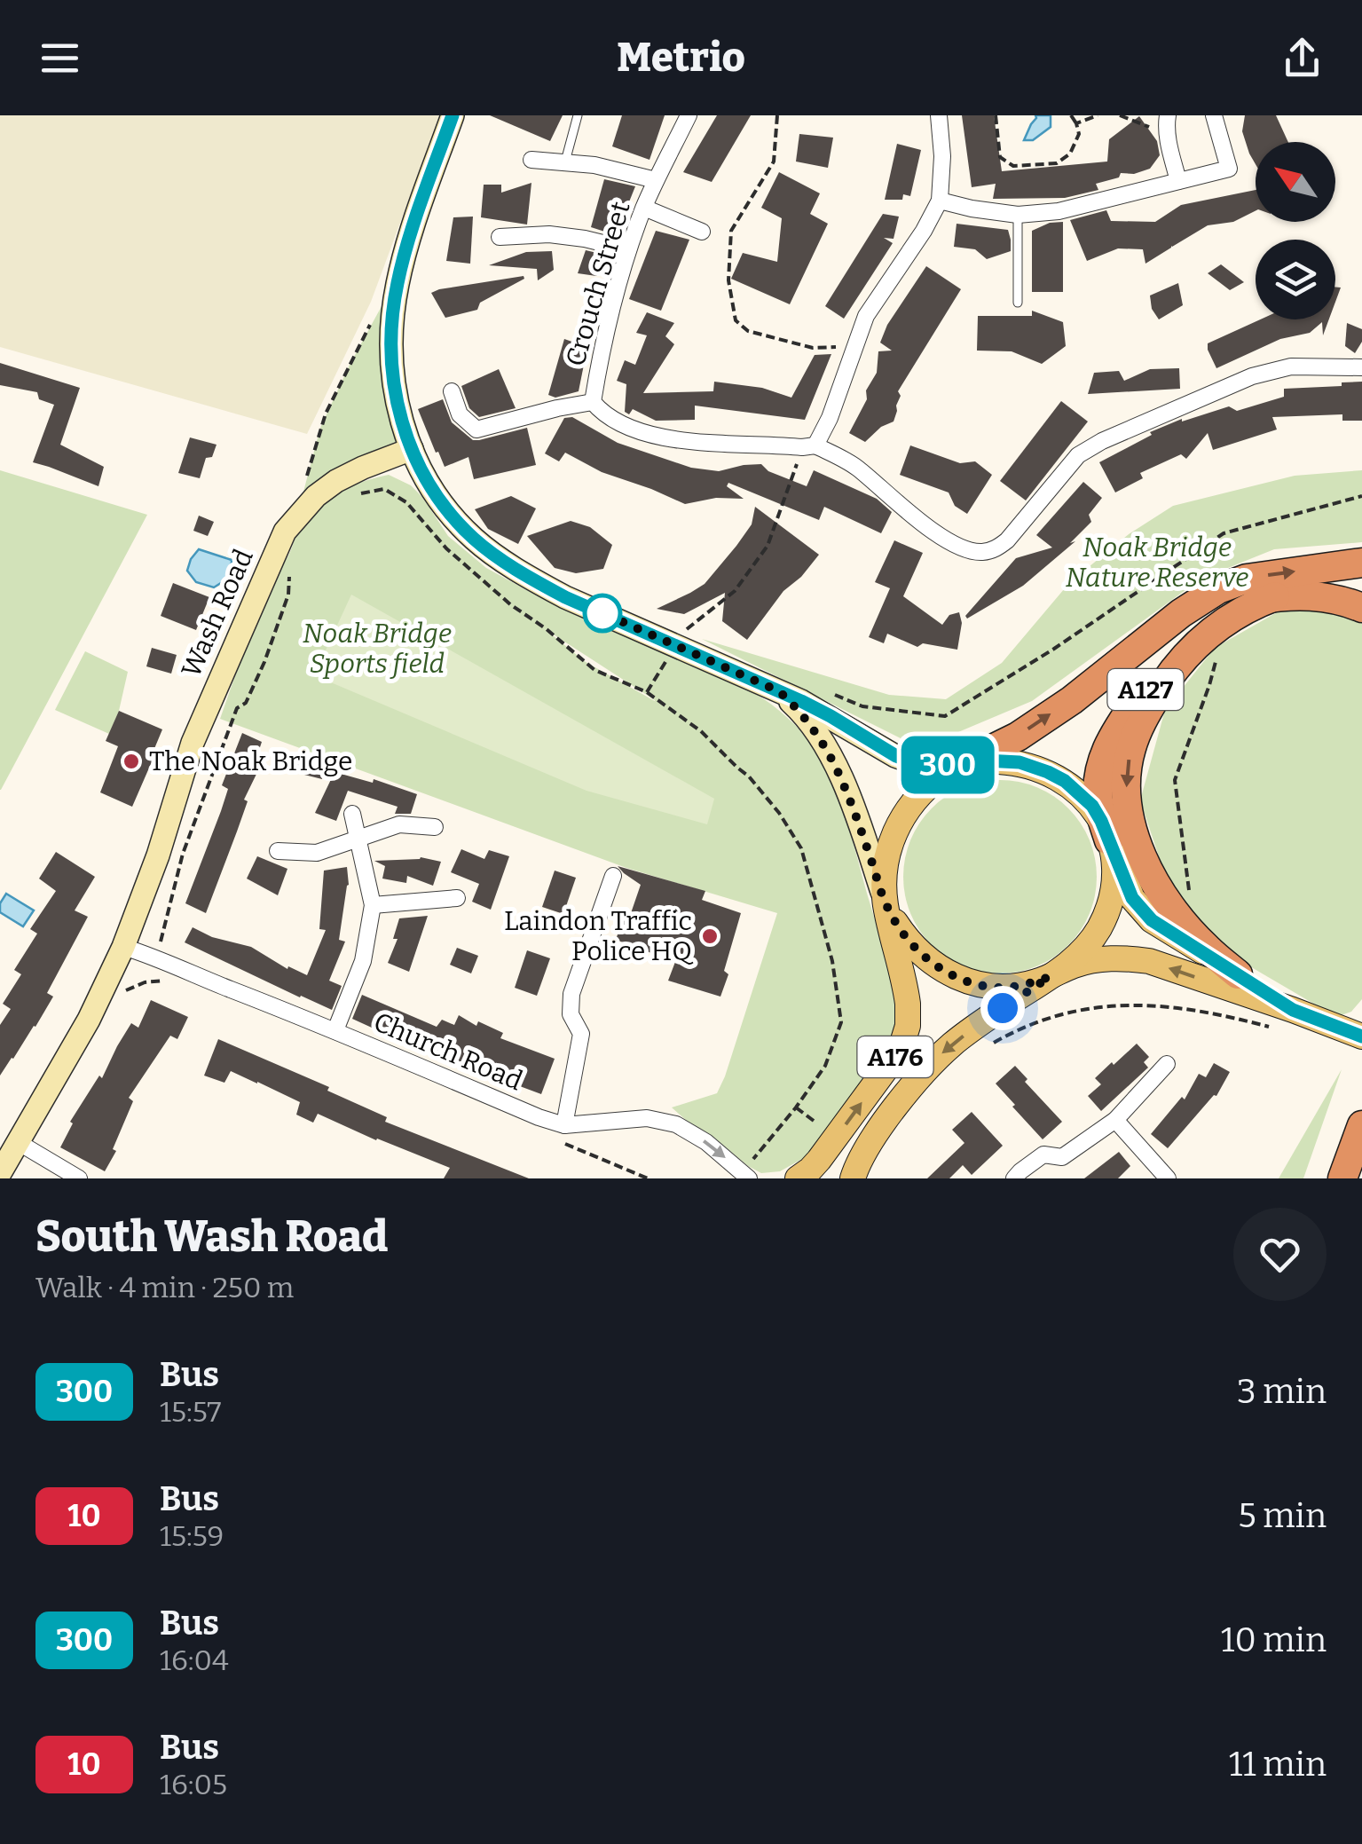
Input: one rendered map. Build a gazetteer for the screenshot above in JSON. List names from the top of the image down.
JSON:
{
  "streets": {
    "highway": ["A127"],
    "main road": ["A176"],
    "street": ["Crouch Street", "Wash Road", "Church Road"]
  },
  "crossings": [
    ["Wash Road", "Church Road"],
    ["A127", "A176"]
  ],
  "parks": ["Noak Bridge Nature Reserve", "Noak Bridge Sports field"],
  "places": ["The Noak Bridge", "Laindon Traffic Police HQ"],
  "lines": ["bus line 300"],
  "north": "top left",
  "page": {
    "header": "Metrio",
    "on_map": "300",
    "heading": ["South Wash Road", "Walk · 4 min · 250 m"],
    "list": [
      {
        "mark": "300",
        "name": "Bus",
        "note": "15:57",
        "value": "3 min"
      },
      {
        "mark": "10",
        "name": "Bus",
        "note": "15:59",
        "value": "5 min"
      },
      {
        "mark": "300",
        "name": "Bus",
        "note": "16:04",
        "value": "10 min"
      },
      {
        "mark": "10",
        "name": "Bus",
        "note": "16:05",
        "value": "11 min"
      }
    ]
  }
}
